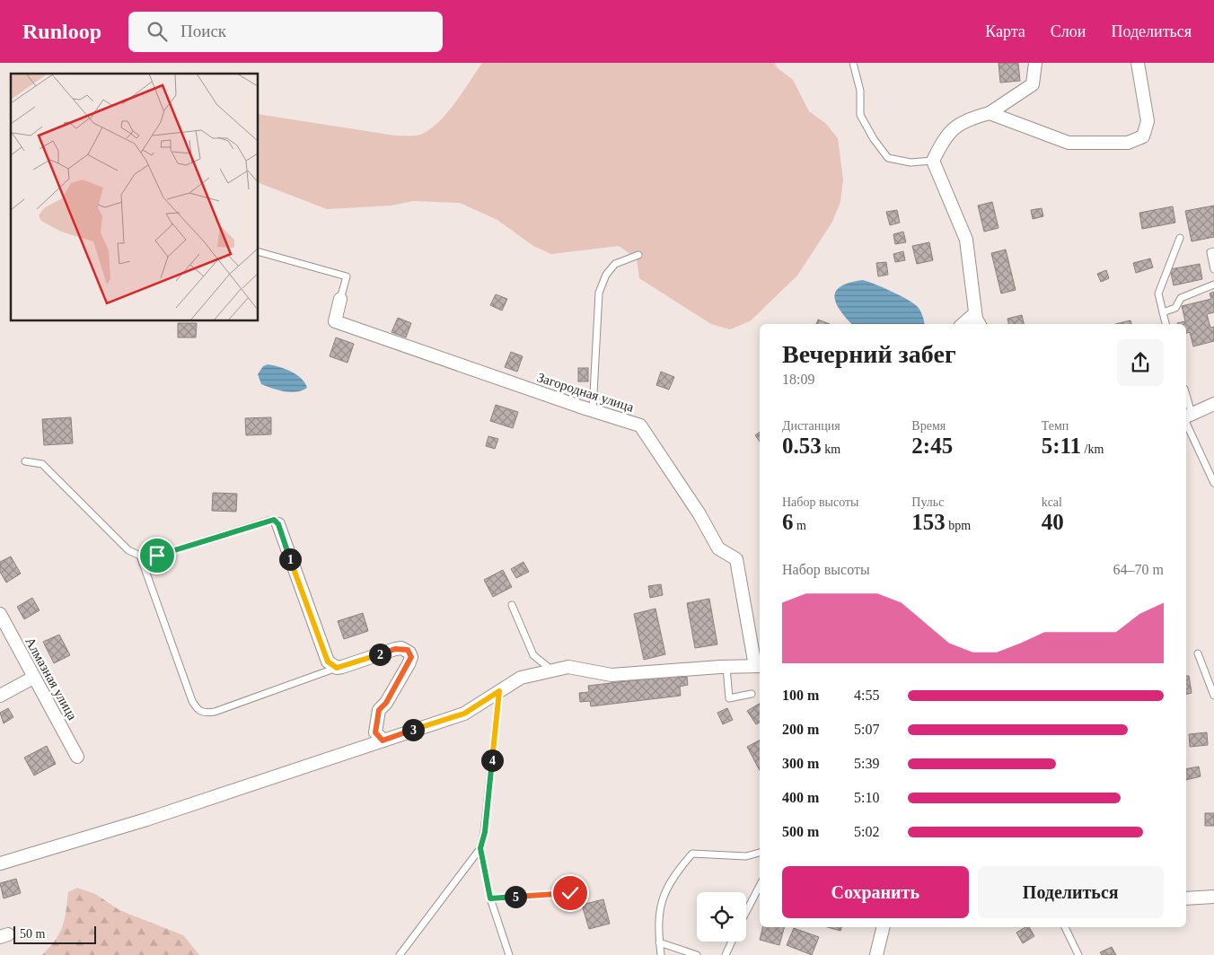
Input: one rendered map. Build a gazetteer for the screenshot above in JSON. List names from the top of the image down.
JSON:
{
  "streets": {
    "street": ["Загородная улица", "Алмазная улица"]
  },
  "scale_bar": "50 m",
  "page": {
    "header": "Runloop",
    "search": "Поиск",
    "nav": ["Карта", "Слои", "Поделиться"],
    "heading": ["Вечерний забег", "18:09"],
    "stats": [
      ["Дистанция", "0.53 km"],
      ["Время", "2:45"],
      ["Темп", "5:11 /km"],
      ["Набор высоты", "6 m"],
      ["Пульс", "153 bpm"],
      ["kcal", "40"]
    ],
    "pins": [
      "1",
      "2",
      "3",
      "4",
      "5"
    ],
    "chart": ["Набор высоты", "64–70 m"],
    "list": [
      {
        "name": "100 m",
        "note": "4:55"
      },
      {
        "name": "200 m",
        "note": "5:07"
      },
      {
        "name": "300 m",
        "note": "5:39"
      },
      {
        "name": "400 m",
        "note": "5:10"
      },
      {
        "name": "500 m",
        "note": "5:02"
      }
    ],
    "buttons": ["Сохранить", "Поделиться"],
    "scale": "50 m"
  }
}
